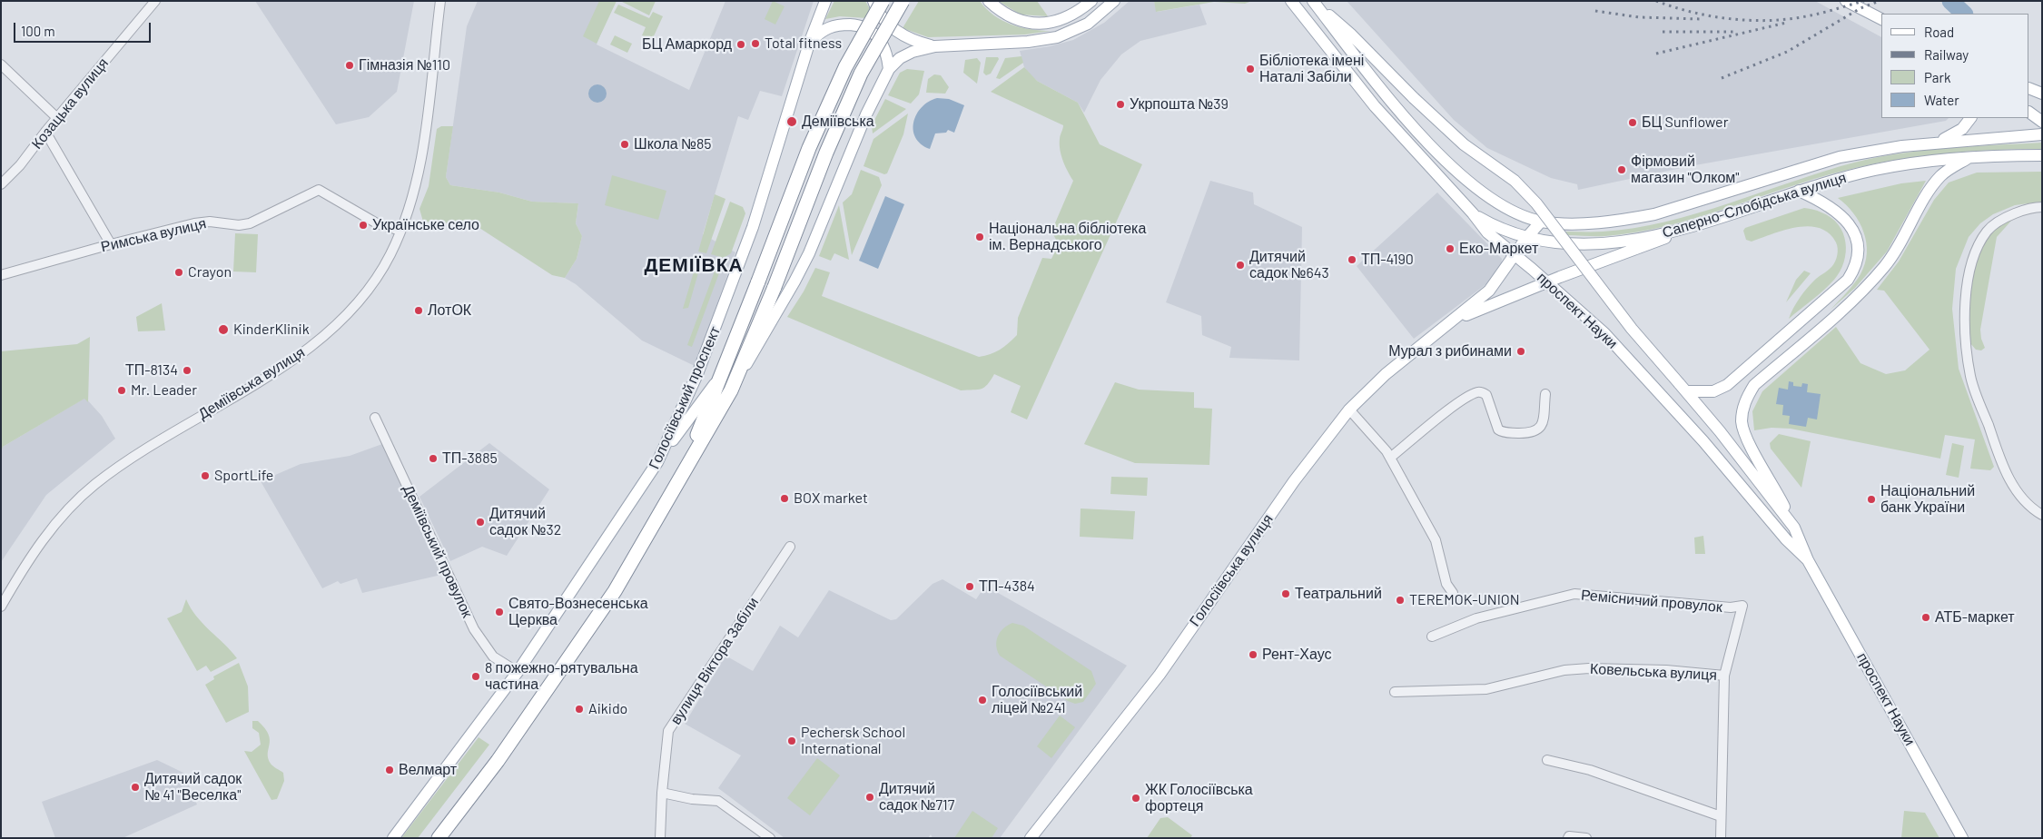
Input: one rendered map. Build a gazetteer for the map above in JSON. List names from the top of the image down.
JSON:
{
  "streets": {
    "highway": ["Голосіївський проспект"],
    "main road": ["Саперно-Слобідська вулиця", "проспект Науки", "Голосіївська вулиця"],
    "street": [
      "Козацька вулиця",
      "Римська вулиця",
      "Деміївська вулиця",
      "Деміївський провулок",
      "Ремісничий провулок",
      "вулиця Віктора Забіли",
      "Ковельська вулиця"
    ]
  },
  "crossings": [
    ["Саперно-Слобідська вулиця", "проспект Науки"],
    ["Саперно-Слобідська вулиця", "Голосіївська вулиця"],
    ["Римська вулиця", "Деміївська вулиця"],
    ["проспект Науки", "Голосіївська вулиця"],
    ["Голосіївський проспект", "Деміївський провулок"],
    ["Ремісничий провулок", "Ковельська вулиця"]
  ],
  "districts": ["ДЕМІЇВКА"],
  "places": [
    "Total fitness",
    "БЦ Амаркорд",
    "Гімназія №110",
    "Бібліотека імені Наталі Забіли",
    "Укрпошта №39",
    "Деміївська",
    "БЦ Sunflower",
    "Школа №85",
    "Фірмовий магазин \"Олком\"",
    "Українське село",
    "Національна бібліотека ім. Вернадського",
    "Еко-Маркет",
    "ТП-4190",
    "Дитячий садок №643",
    "Crayon",
    "ЛотОК",
    "KinderKlinik",
    "Мурал з рибинами",
    "ТП-8134",
    "Mr. Leader",
    "ТП-3885",
    "SportLife",
    "BOX market",
    "Національний банк України",
    "Дитячий садок №32",
    "ТП-4384",
    "Театральний",
    "TEREMOK-UNION",
    "Свято-Вознесенська Церква",
    "АТБ-маркет",
    "Рент-Хаус",
    "8 пожежно-рятувальна частина",
    "Голосіївський ліцей №241",
    "Aikido",
    "Pechersk School International",
    "Велмарт",
    "Дитячий садок № 41 \"Веселка\"",
    "Дитячий садок №717",
    "ЖК Голосіївська фортеця"
  ],
  "legend": [
    "Road",
    "Railway",
    "Park",
    "Water"
  ],
  "scale_bar": "100 m"
}
